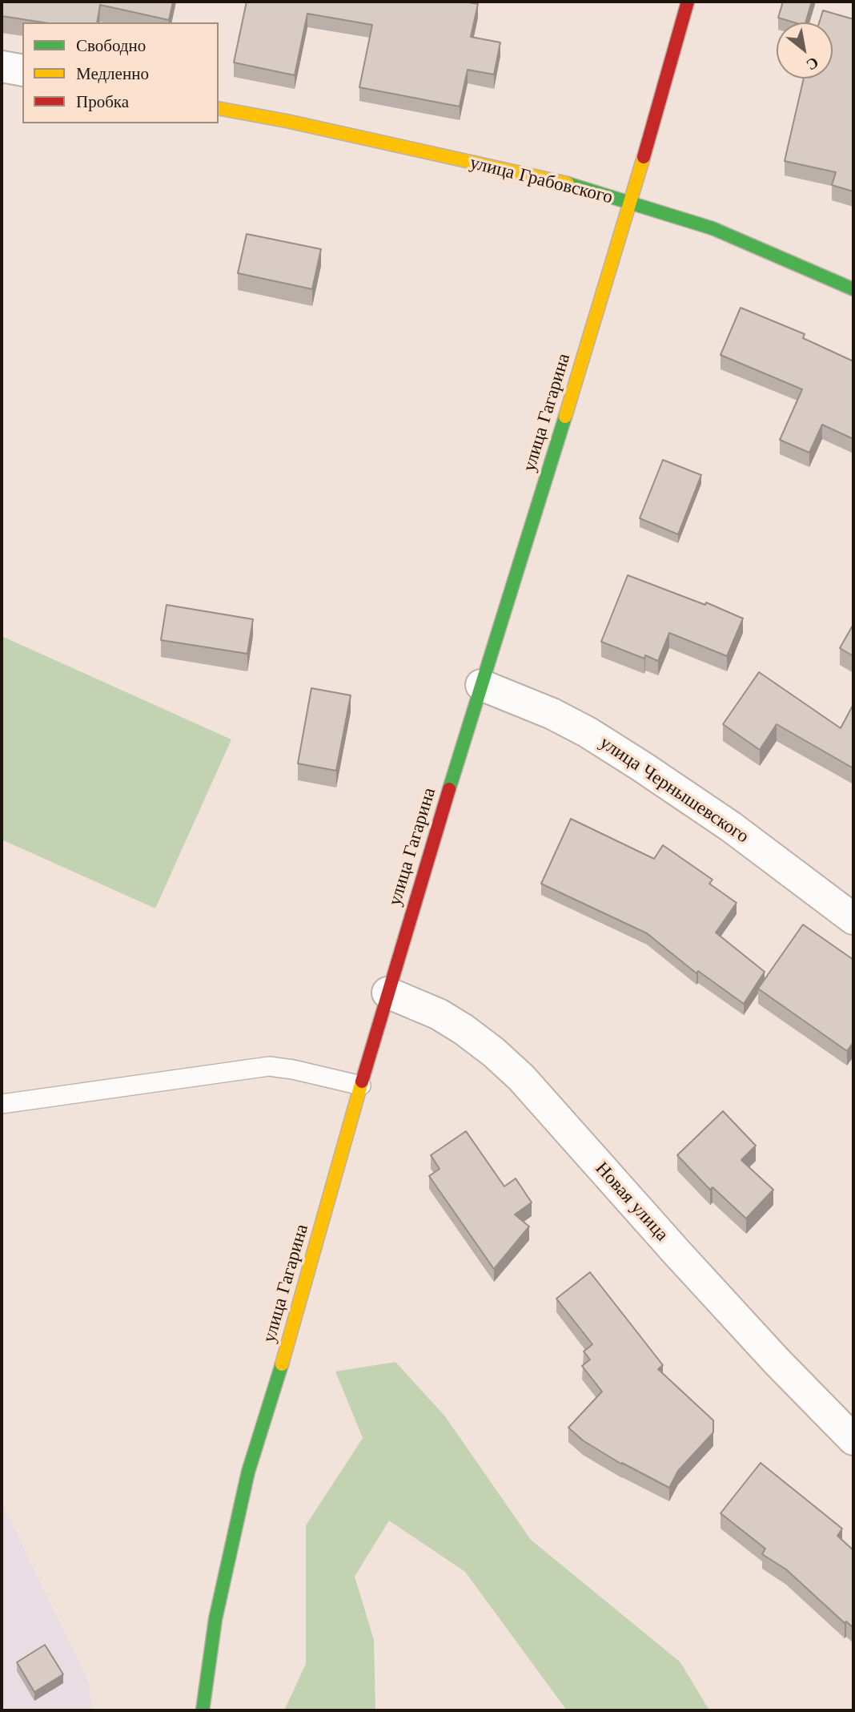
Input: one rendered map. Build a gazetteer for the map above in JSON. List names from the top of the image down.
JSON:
{
  "streets": {
    "main road": ["улица Грабовского", "улица Гагарина"],
    "street": ["улица Чернышевского", "Новая улица"]
  },
  "crossings": [
    ["улица Грабовского", "улица Гагарина"],
    ["улица Гагарина", "улица Чернышевского"],
    ["улица Гагарина", "Новая улица"]
  ],
  "legend": ["Свободно", "Медленно", "Пробка"],
  "north": "bottom right"
}
